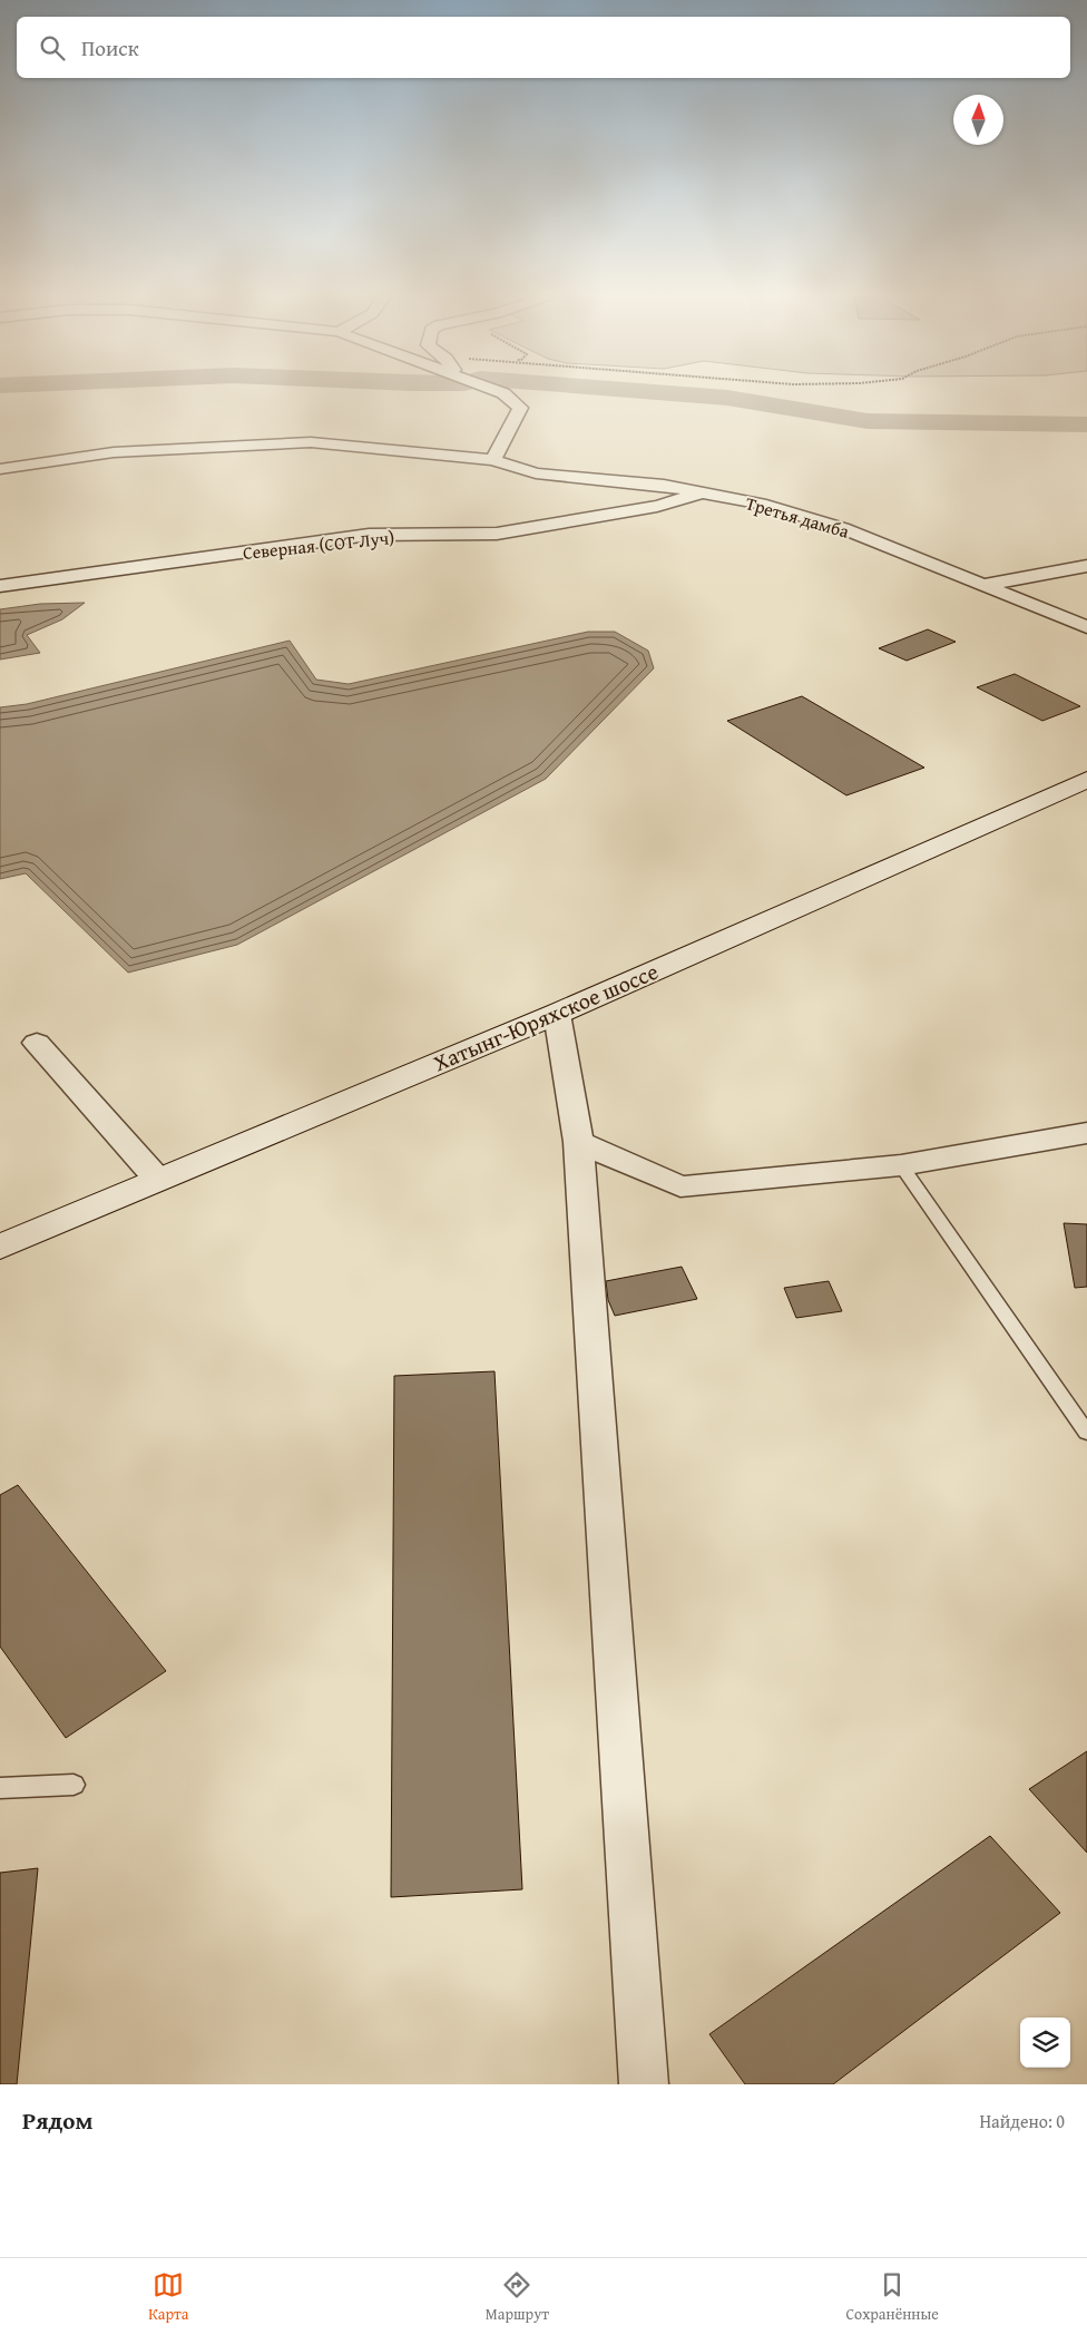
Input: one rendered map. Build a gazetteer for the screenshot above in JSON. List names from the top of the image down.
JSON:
{
  "streets": {
    "main road": ["Хатынг-Юряхское шоссе"],
    "street": ["Третья дамба", "Северная (СОТ Луч)"]
  },
  "crossings": [
    ["Третья дамба", "Северная (СОТ Луч)"]
  ],
  "north": "top",
  "page": {
    "search": "Поиск",
    "heading": ["Рядом", "Найдено: 0"],
    "nav": ["Карта", "Маршрут", "Сохранённые"]
  }
}
